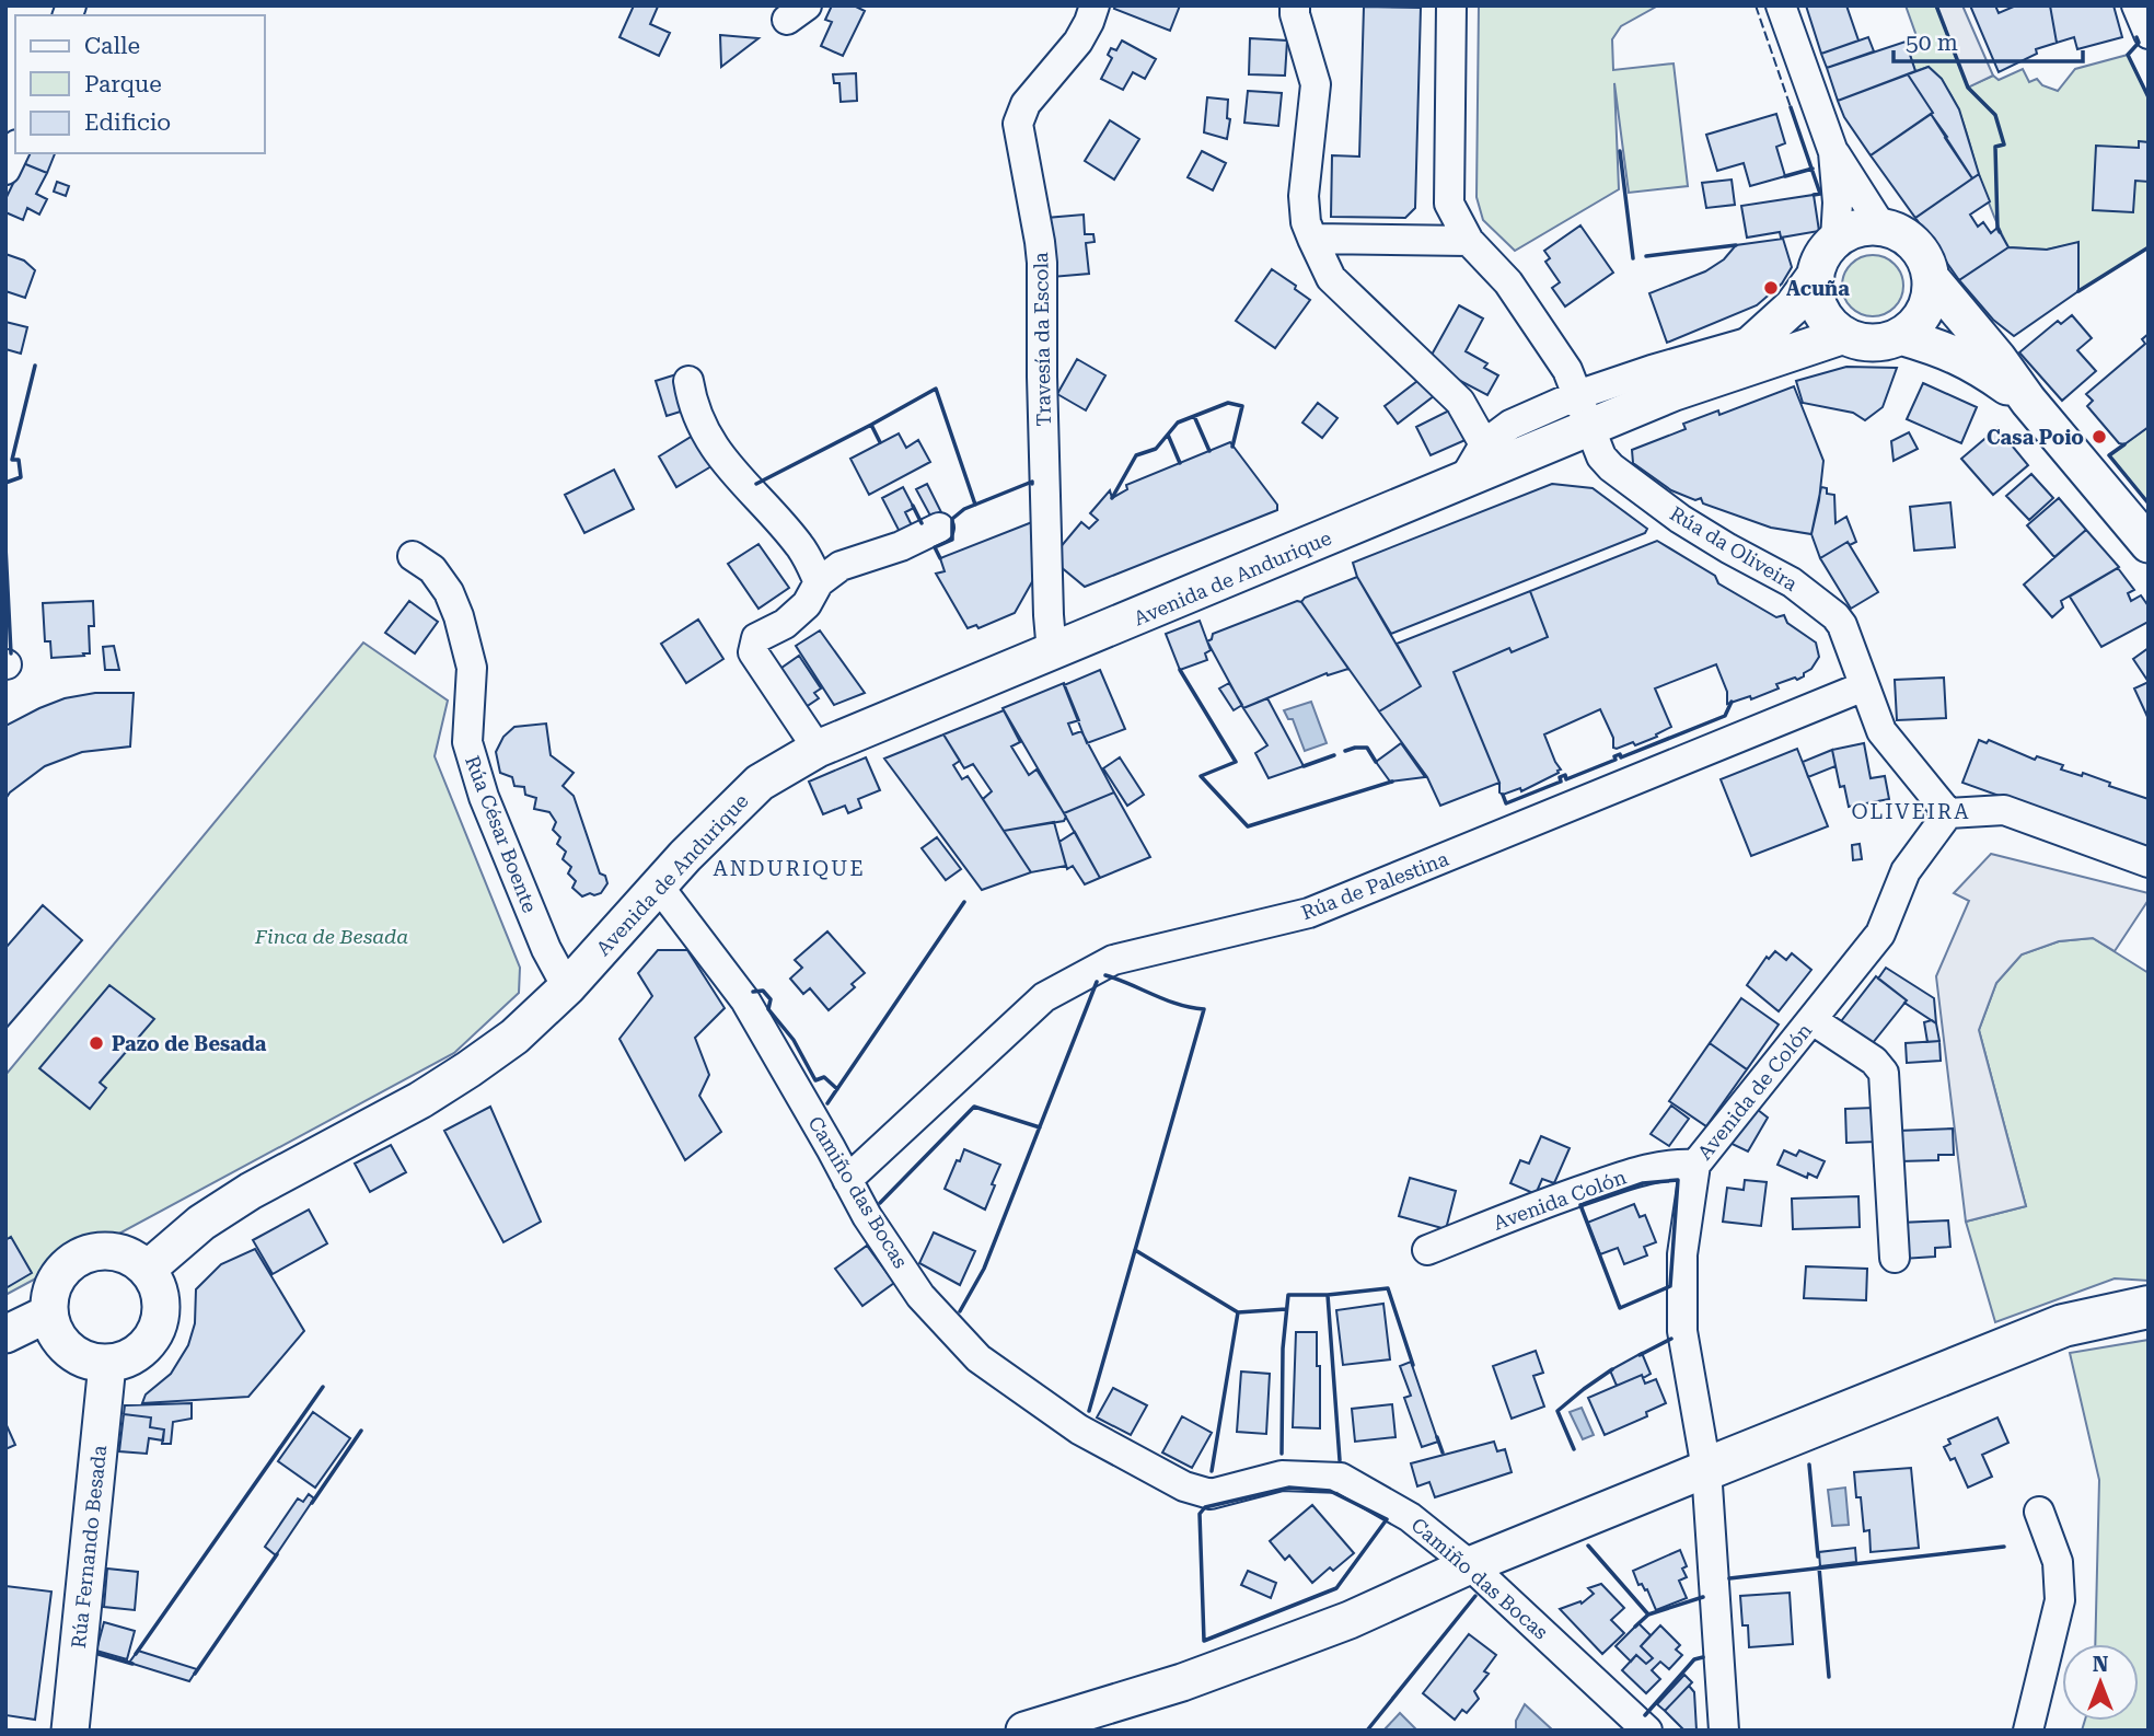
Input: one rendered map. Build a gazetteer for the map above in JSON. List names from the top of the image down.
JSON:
{
  "streets": {
    "main road": ["Avenida de Andurique", "Rúa Fernando Besada"],
    "street": [
      "Travesía da Escola",
      "Rúa da Oliveira",
      "Rúa César Boente",
      "Rúa de Palestina",
      "Avenida de Colón",
      "Camiño das Bocas",
      "Avenida Colón"
    ]
  },
  "crossings": [
    ["Travesía da Escola", "Avenida de Andurique"],
    ["Rúa da Oliveira", "Avenida de Andurique"],
    ["Rúa da Oliveira", "Rúa de Palestina"],
    ["Rúa da Oliveira", "Avenida de Colón"],
    ["Avenida de Andurique", "Rúa César Boente"],
    ["Avenida de Andurique", "Camiño das Bocas"],
    ["Avenida de Andurique", "Rúa Fernando Besada"],
    ["Rúa de Palestina", "Camiño das Bocas"],
    ["Avenida de Colón", "Avenida Colón"]
  ],
  "districts": ["OLIVEIRA", "ANDURIQUE"],
  "parks": ["Finca de Besada"],
  "places": ["Acuña", "Casa Poio", "Pazo de Besada"],
  "legend": ["Calle", "Parque", "Edificio"],
  "scale_bar": "50 m",
  "north": "top"
}
